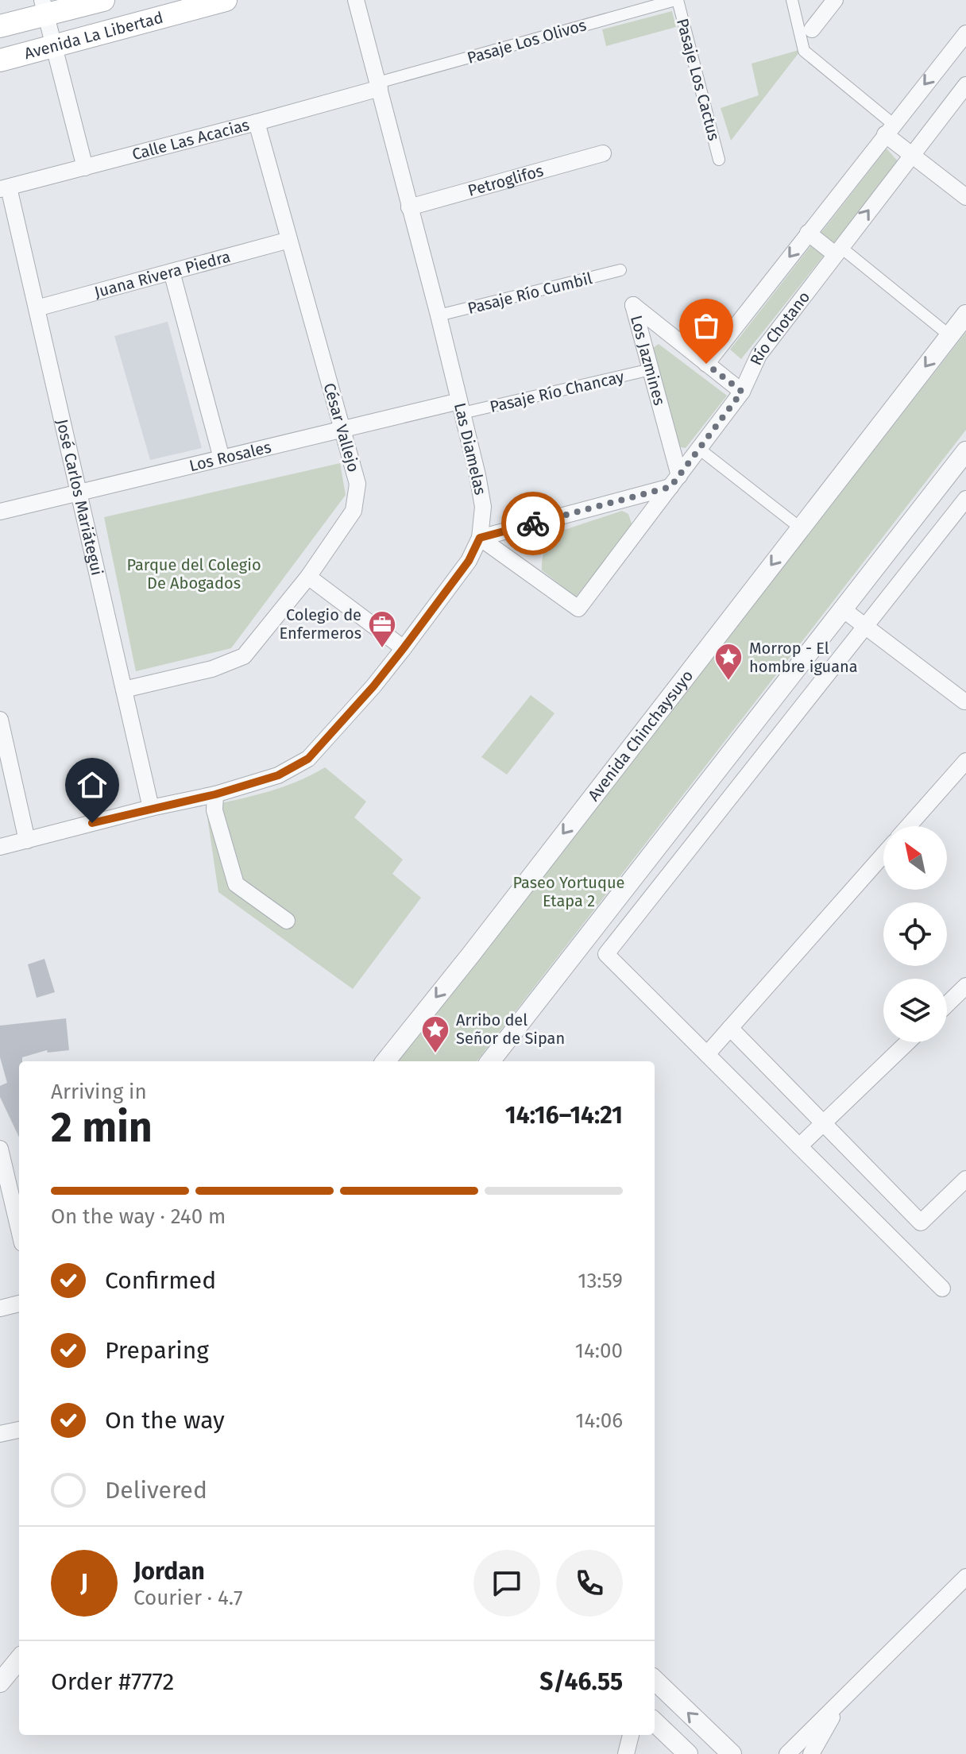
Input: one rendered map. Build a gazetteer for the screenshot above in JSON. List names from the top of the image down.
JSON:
{
  "streets": {
    "main road": ["Avenida La Libertad"],
    "street": [
      "Pasaje Los Olivos",
      "Pasaje Los Cactus",
      "Calle Las Acacias",
      "Petroglifos",
      "Juana Rivera Piedra",
      "Pasaje Río Cumbil",
      "Río Chotano",
      "Los Jazmines",
      "Pasaje Río Chancay",
      "César Vallejo",
      "Las Diamelas",
      "Los Rosales",
      "José Carlos Mariátegui",
      "Avenida Chinchaysuyo"
    ]
  },
  "crossings": [
    ["Pasaje Los Olivos", "Pasaje Los Cactus"],
    ["Pasaje Los Olivos", "Calle Las Acacias"],
    ["Pasaje Los Olivos", "Las Diamelas"],
    ["Calle Las Acacias", "César Vallejo"],
    ["Calle Las Acacias", "Las Diamelas"],
    ["Calle Las Acacias", "José Carlos Mariátegui"],
    ["Petroglifos", "Las Diamelas"],
    ["Juana Rivera Piedra", "César Vallejo"],
    ["Juana Rivera Piedra", "José Carlos Mariátegui"],
    ["Pasaje Río Cumbil", "Las Diamelas"],
    ["Río Chotano", "Los Jazmines"],
    ["Río Chotano", "Las Diamelas"],
    ["Los Jazmines", "Pasaje Río Chancay"],
    ["Pasaje Río Chancay", "Las Diamelas"],
    ["Pasaje Río Chancay", "Los Rosales"],
    ["César Vallejo", "Los Rosales"],
    ["César Vallejo", "José Carlos Mariátegui"],
    ["Las Diamelas", "Los Rosales"],
    ["Las Diamelas", "José Carlos Mariátegui"],
    ["Los Rosales", "José Carlos Mariátegui"]
  ],
  "parks": ["Parque del Colegio De Abogados", "Paseo Yortuque Etapa 2"],
  "places": {
    "office": ["Colegio de Enfermeros"],
    "place": ["Morrop - El hombre iguana", "Arribo del Señor de Sipan"]
  },
  "north": "top left",
  "page": {
    "heading": ["2 min", "Arriving in", "14:16–14:21"],
    "panel": [
      "Jordan",
      "Courier · 4.7",
      "Order #7772",
      "S/46.55"
    ],
    "bar": "On the way · 240 m",
    "list": [
      ["Confirmed", "13:59"],
      ["Preparing", "14:00"],
      ["On the way", "14:06"],
      "Delivered"
    ],
    "round": "J"
  }
}
